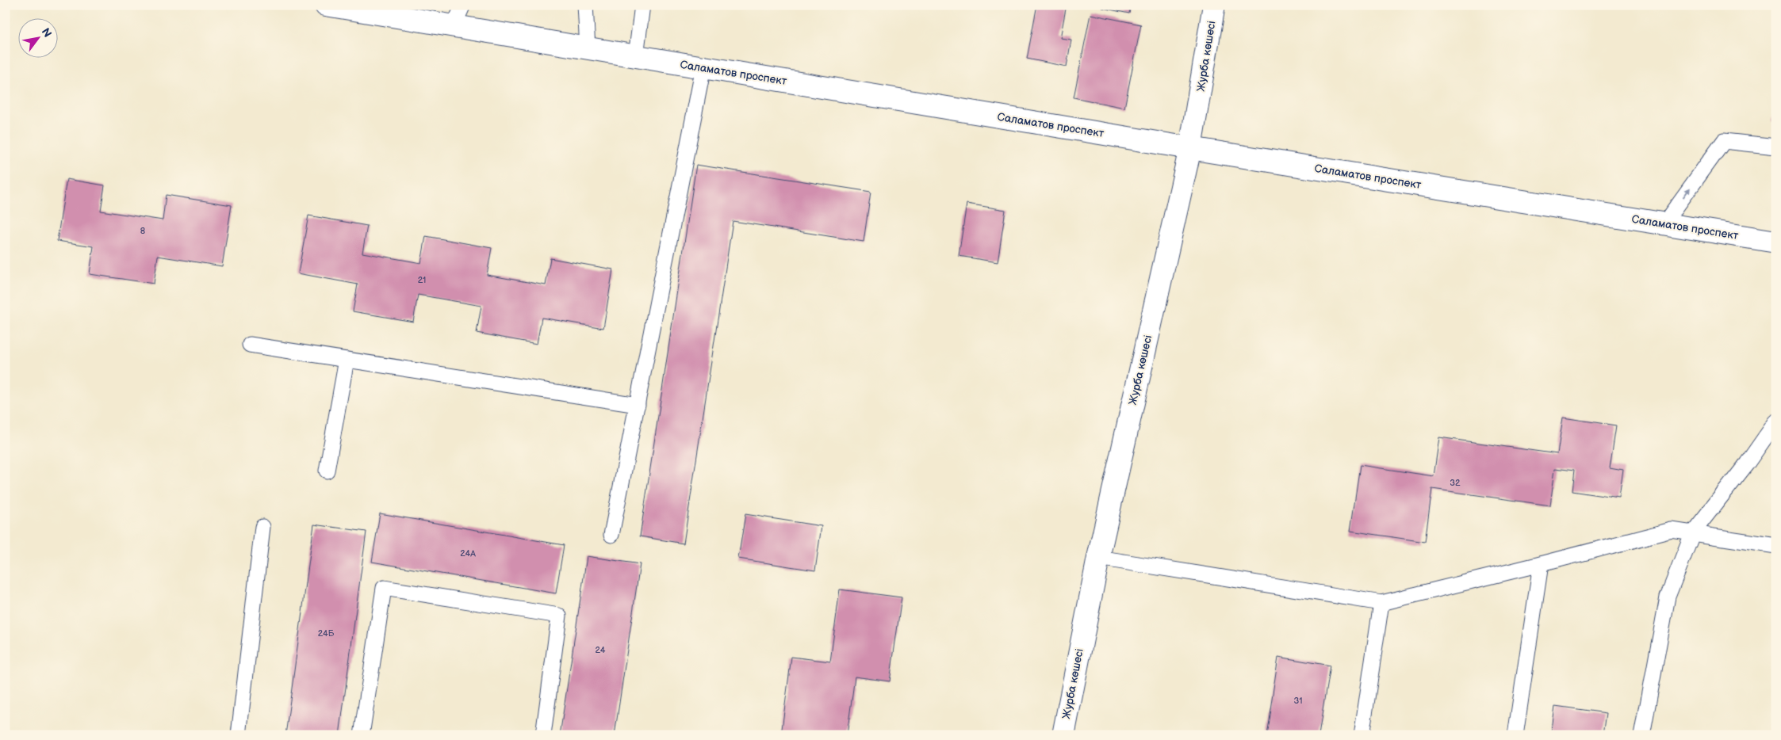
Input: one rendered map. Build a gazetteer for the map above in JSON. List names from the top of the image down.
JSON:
{
  "streets": {
    "street": ["Журба көшесі", "Саламатов проспект"]
  },
  "crossings": [
    ["Журба көшесі", "Саламатов проспект"]
  ],
  "house_numbers": [
    "8",
    "21",
    "32",
    "24А",
    "24Б",
    "24",
    "31"
  ],
  "north": "top right"
}
